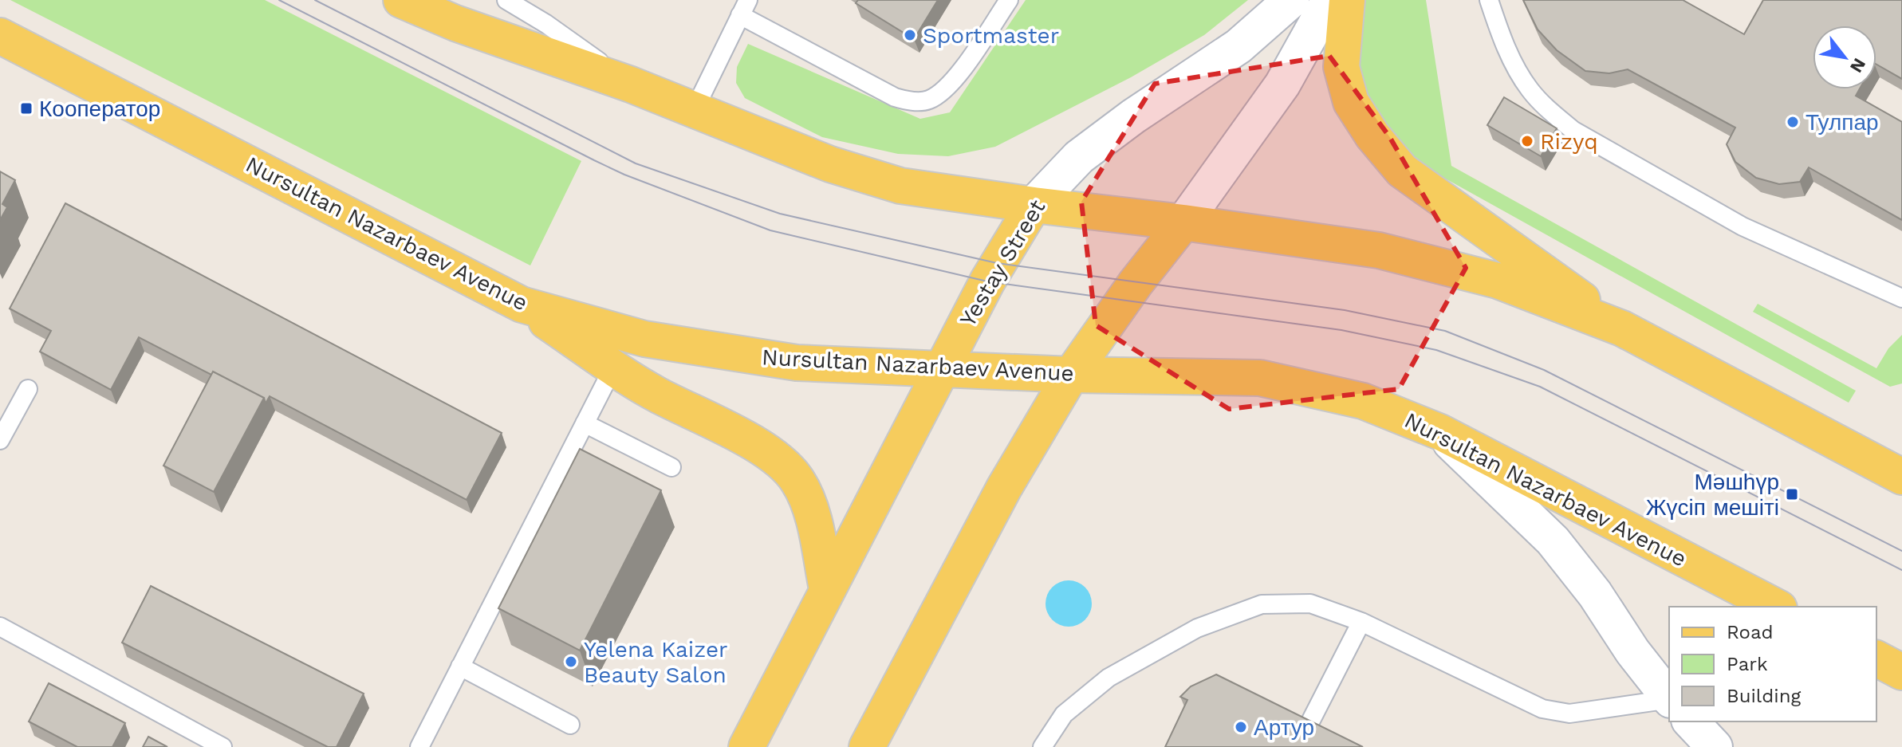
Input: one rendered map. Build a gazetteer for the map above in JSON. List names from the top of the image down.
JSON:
{
  "streets": {
    "main road": ["Nursultan Nazarbaev Avenue", "Yestay Street"]
  },
  "crossings": [
    ["Nursultan Nazarbaev Avenue", "Yestay Street"]
  ],
  "places": {
    "other": [
      "Sportmaster",
      "Тулпар",
      "Rizyq",
      "Yelena Kaizer Beauty Salon",
      "Артур"
    ],
    "transit": ["Кооператор", "Мәшһүр Жүсіп мешіті"]
  },
  "legend": ["Road", "Park", "Building"],
  "north": "bottom right"
}
